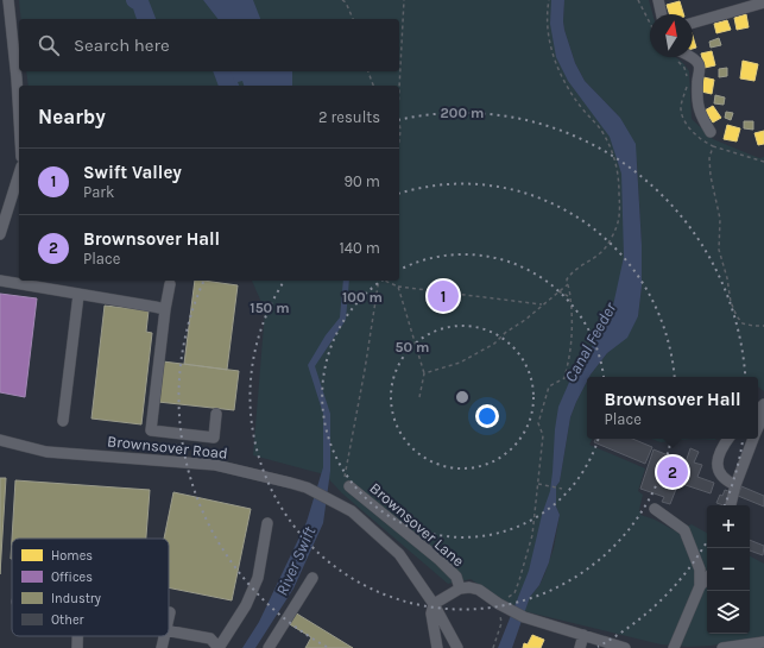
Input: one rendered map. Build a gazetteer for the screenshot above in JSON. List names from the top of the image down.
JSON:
{
  "streets": {
    "street": ["Brownsover Road", "Brownsover Lane"]
  },
  "crossings": [
    ["Brownsover Road", "Brownsover Lane"]
  ],
  "water": ["Canal Feeder", "River Swift"],
  "legend": [
    "Homes",
    "Offices",
    "Industry",
    "Other"
  ],
  "north": "top",
  "page": {
    "search": "Search here",
    "heading": ["Nearby", "2 results"],
    "list": [
      {
        "mark": "1",
        "name": "Swift Valley",
        "note": "Park",
        "value": "90 m"
      },
      {
        "mark": "2",
        "name": "Brownsover Hall",
        "note": "Place",
        "value": "140 m"
      }
    ],
    "pins": ["1", "2"],
    "popup": ["Brownsover Hall", "Place"],
    "map_buttons": ["+", "−"]
  },
  "rings": [
    "200 m",
    "100 m",
    "150 m",
    "50 m"
  ]
}
